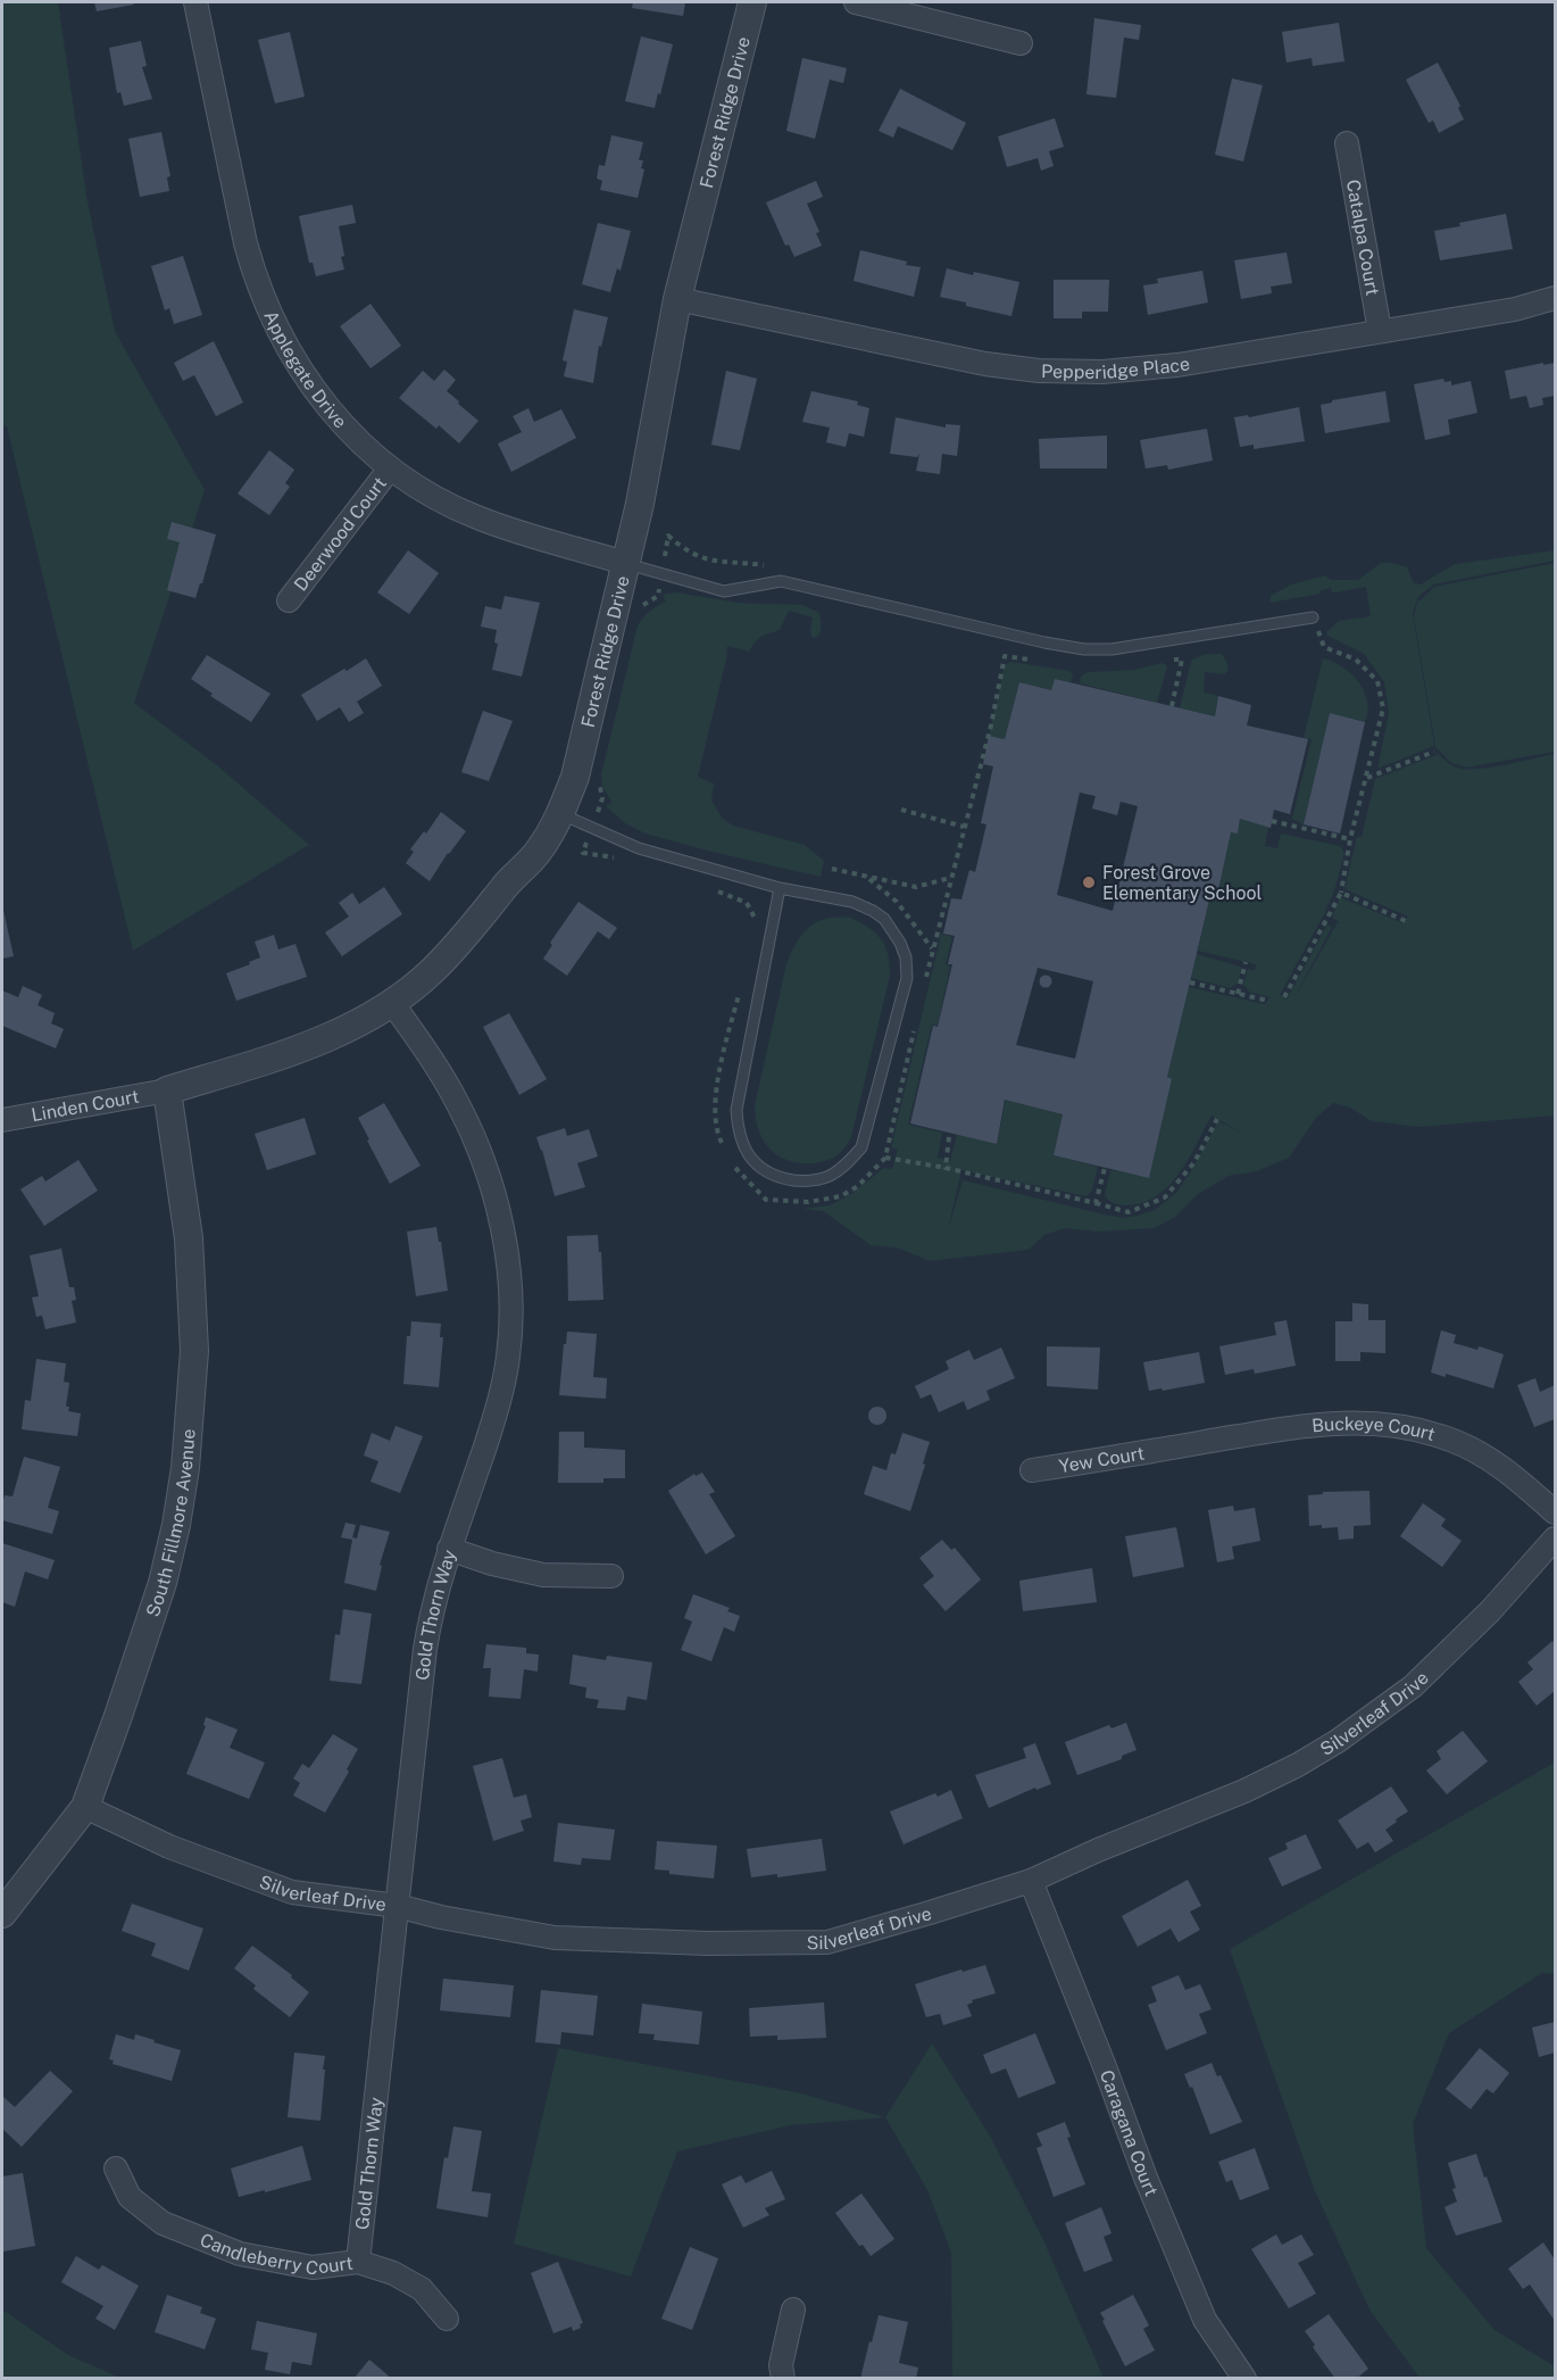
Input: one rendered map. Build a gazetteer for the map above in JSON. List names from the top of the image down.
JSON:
{
  "streets": {
    "street": [
      "Forest Ridge Drive",
      "Catalpa Court",
      "Pepperidge Place",
      "Applegate Drive",
      "Deerwood Court",
      "Linden Court",
      "Buckeye Court",
      "Yew Court",
      "South Fillmore Avenue",
      "Gold Thorn Way",
      "Silverleaf Drive",
      "Caragana Court",
      "Candleberry Court"
    ]
  },
  "crossings": [
    ["Forest Ridge Drive", "Pepperidge Place"],
    ["Forest Ridge Drive", "Applegate Drive"],
    ["Forest Ridge Drive", "Linden Court"],
    ["Forest Ridge Drive", "South Fillmore Avenue"],
    ["Forest Ridge Drive", "Gold Thorn Way"],
    ["Catalpa Court", "Pepperidge Place"],
    ["Applegate Drive", "Deerwood Court"],
    ["Linden Court", "South Fillmore Avenue"],
    ["Buckeye Court", "Yew Court"],
    ["South Fillmore Avenue", "Silverleaf Drive"],
    ["Gold Thorn Way", "Silverleaf Drive"],
    ["Gold Thorn Way", "Candleberry Court"],
    ["Silverleaf Drive", "Caragana Court"]
  ],
  "places": ["Forest Grove Elementary School"]
}
